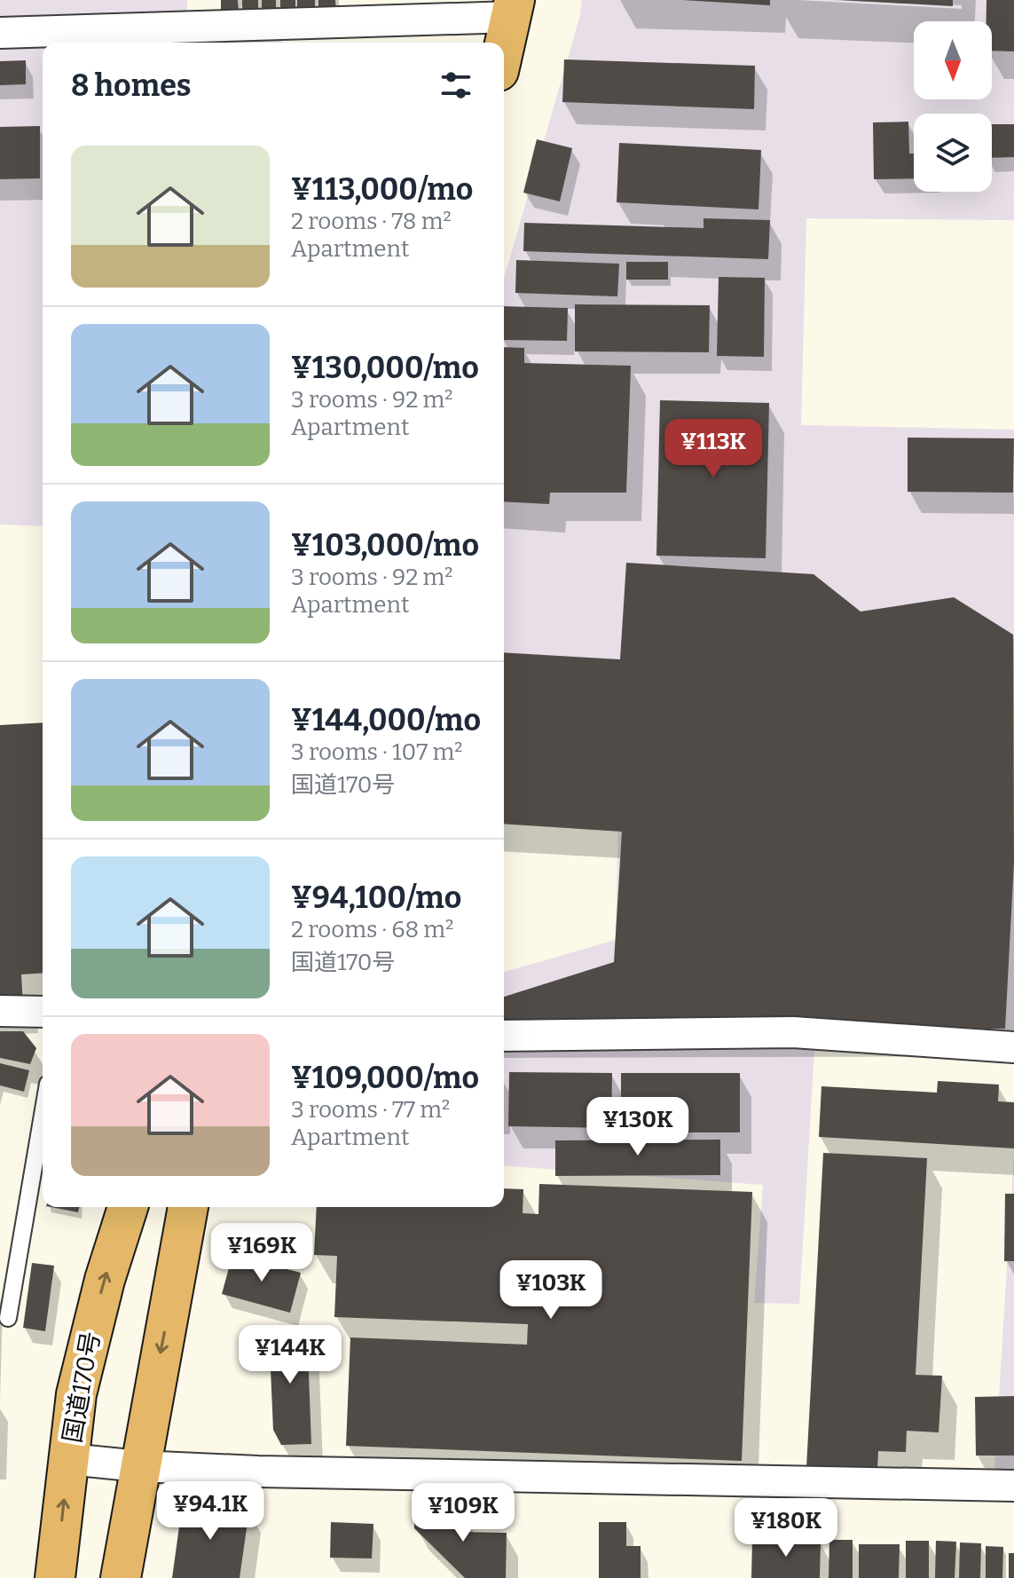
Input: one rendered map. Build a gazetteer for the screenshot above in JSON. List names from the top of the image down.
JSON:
{
  "streets": {
    "highway": ["国道170号"]
  },
  "north": "bottom",
  "page": {
    "heading": "8 homes",
    "list": [
      {
        "name": "¥113,000/mo",
        "note": "2 rooms · 78 m² · Apartment"
      },
      {
        "name": "¥130,000/mo",
        "note": "3 rooms · 92 m² · Apartment"
      },
      {
        "name": "¥103,000/mo",
        "note": "3 rooms · 92 m² · Apartment"
      },
      {
        "name": "¥144,000/mo",
        "note": "3 rooms · 107 m² · 国道170号"
      },
      {
        "name": "¥94,100/mo",
        "note": "2 rooms · 68 m² · 国道170号"
      },
      {
        "name": "¥109,000/mo",
        "note": "3 rooms · 77 m² · Apartment"
      }
    ],
    "price": [
      "¥113K",
      "¥130K",
      "¥169K",
      "¥103K",
      "¥144K",
      "¥94.1K",
      "¥109K",
      "¥180K"
    ]
  }
}
